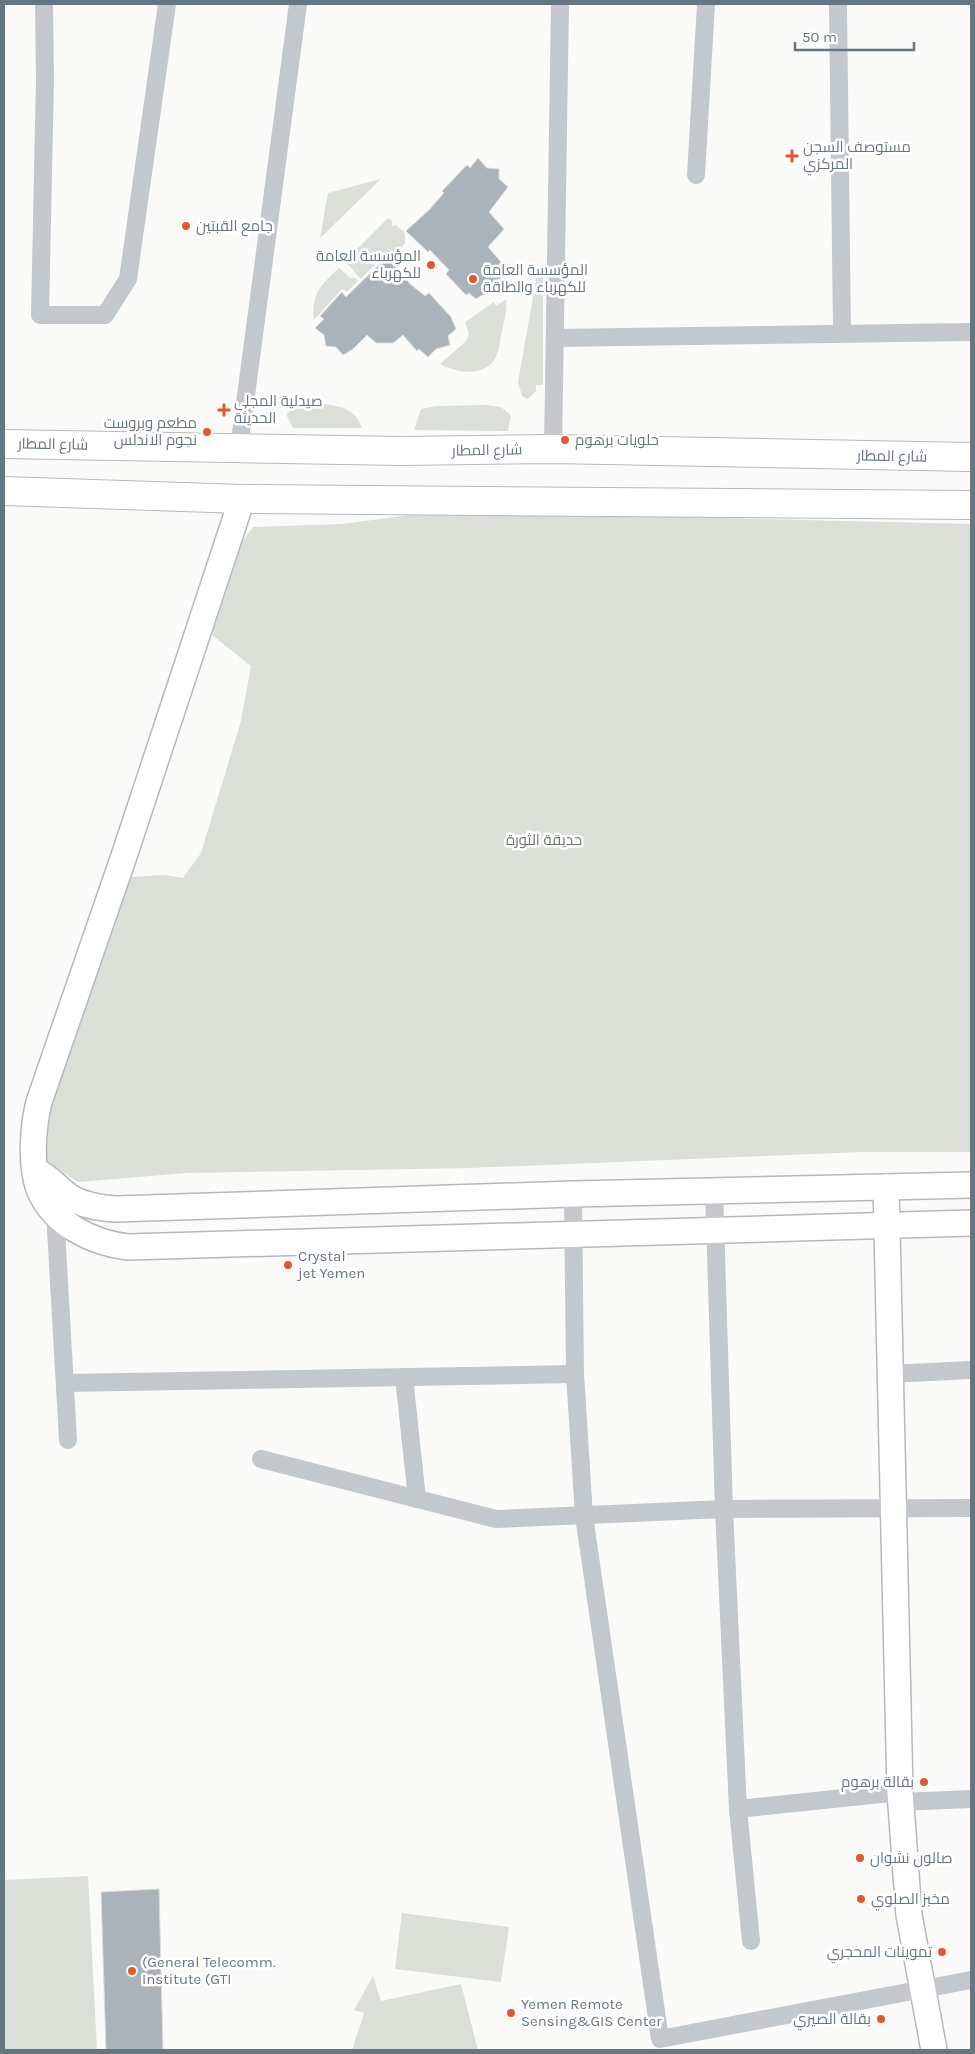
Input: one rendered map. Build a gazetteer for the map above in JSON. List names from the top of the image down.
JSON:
{
  "streets": {
    "main road": ["شارع المطار"]
  },
  "parks": ["حديقة الثورة"],
  "places": {
    "health": ["مستوصف السجن المركزي", "صيدلية المجلي الحديثة"],
    "other": [
      "جامع القبتين",
      "المؤسسة العامة للكهرباء",
      "المؤسسة العامة للكهرباء والطاقة",
      "مطعم وبروست نجوم الاندلس",
      "حلويات برهوم",
      "Crystal jet Yemen",
      "بقالة برهوم",
      "صالون نشوان",
      "مخبز الصلوي",
      "تموينات المحجري",
      "(General Telecomm. Institute (GTI",
      "Yemen Remote Sensing&GIS Center",
      "بقالة الصيري"
    ]
  },
  "scale_bar": "50 m"
}
